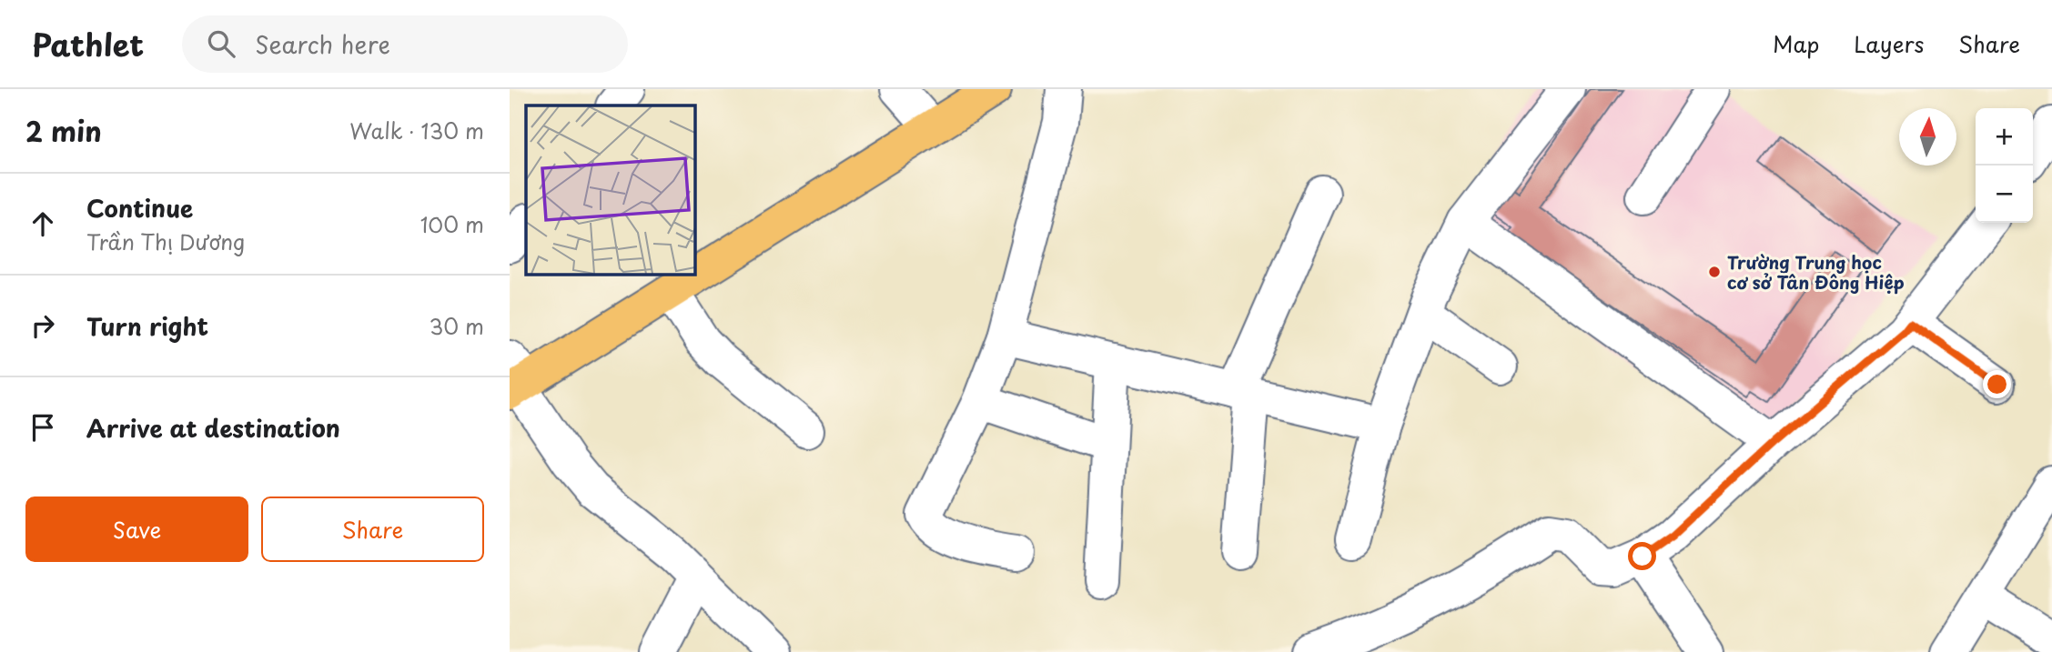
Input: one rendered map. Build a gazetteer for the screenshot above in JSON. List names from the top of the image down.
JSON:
{
  "places": ["Trường Trung học cơ sở Tân Đông Hiệp"],
  "north": "top",
  "page": {
    "header": "Pathlet",
    "search": "Search here",
    "nav": ["Map", "Layers", "Share"],
    "heading": ["2 min", "Walk · 130 m"],
    "map_buttons": ["+", "−"],
    "list": [
      ["Continue", "Trần Thị Dương", "100 m"],
      ["Turn right", "30 m"],
      "Arrive at destination"
    ],
    "buttons": ["Save", "Share"]
  }
}
